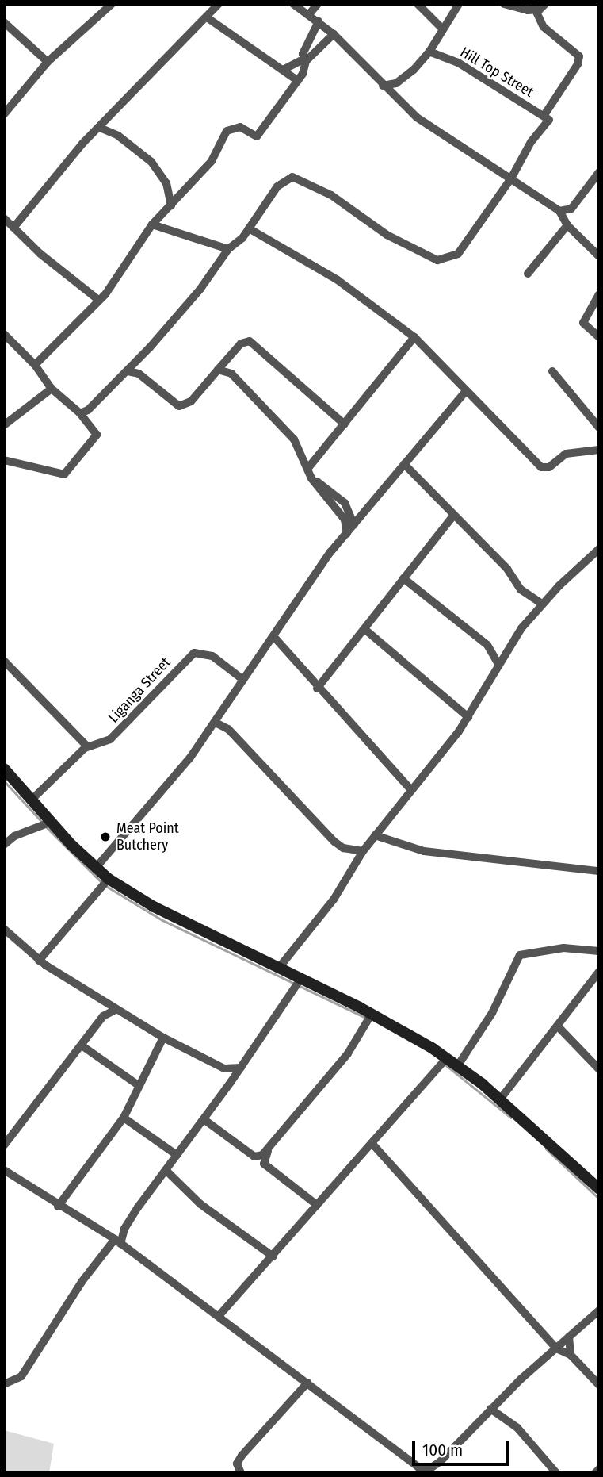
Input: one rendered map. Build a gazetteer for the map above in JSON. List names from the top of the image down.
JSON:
{
  "streets": {
    "street": ["Hill Top Street", "Liganga Street"]
  },
  "places": ["Meat Point Butchery"],
  "scale_bar": "100 m"
}
